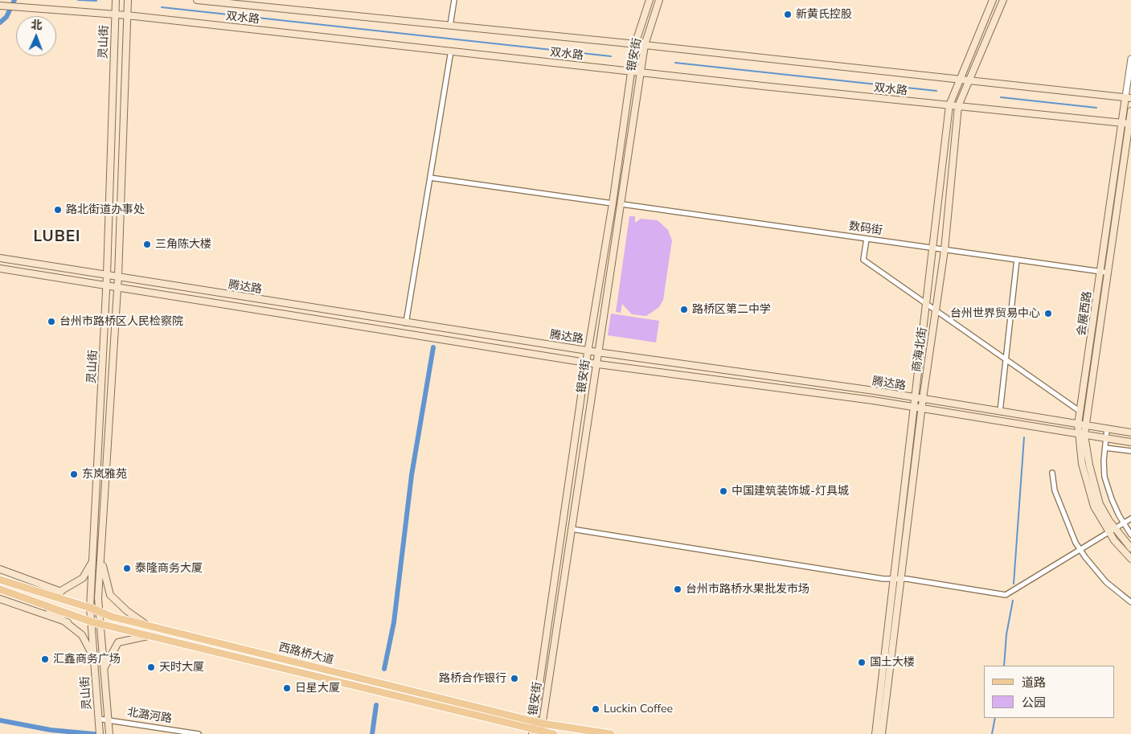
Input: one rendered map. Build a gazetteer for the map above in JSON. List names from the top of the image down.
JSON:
{
  "streets": {
    "main road": [
      "双水路",
      "灵山街",
      "银安街",
      "腾达路",
      "会展西路",
      "商海北街",
      "西路桥大道"
    ],
    "street": ["数码街", "北潞河路"]
  },
  "crossings": [
    ["双水路", "灵山街"],
    ["双水路", "银安街"],
    ["双水路", "会展西路"],
    ["双水路", "商海北街"],
    ["灵山街", "腾达路"],
    ["灵山街", "西路桥大道"],
    ["灵山街", "北潞河路"],
    ["银安街", "数码街"],
    ["银安街", "腾达路"],
    ["银安街", "西路桥大道"],
    ["数码街", "会展西路"],
    ["数码街", "商海北街"],
    ["腾达路", "会展西路"],
    ["腾达路", "商海北街"]
  ],
  "districts": ["LUBEI"],
  "places": [
    "新黄氏控股",
    "路北街道办事处",
    "三角陈大楼",
    "路桥区第二中学",
    "台州世界贸易中心",
    "台州市路桥区人民检察院",
    "东岚雅苑",
    "中国建筑装饰城-灯具城",
    "泰隆商务大厦",
    "台州市路桥水果批发市场",
    "汇鑫商务广场",
    "国土大楼",
    "天时大厦",
    "路桥合作银行",
    "日星大厦",
    "Luckin Coffee"
  ],
  "legend": ["道路", "公园"],
  "north": "top"
}
